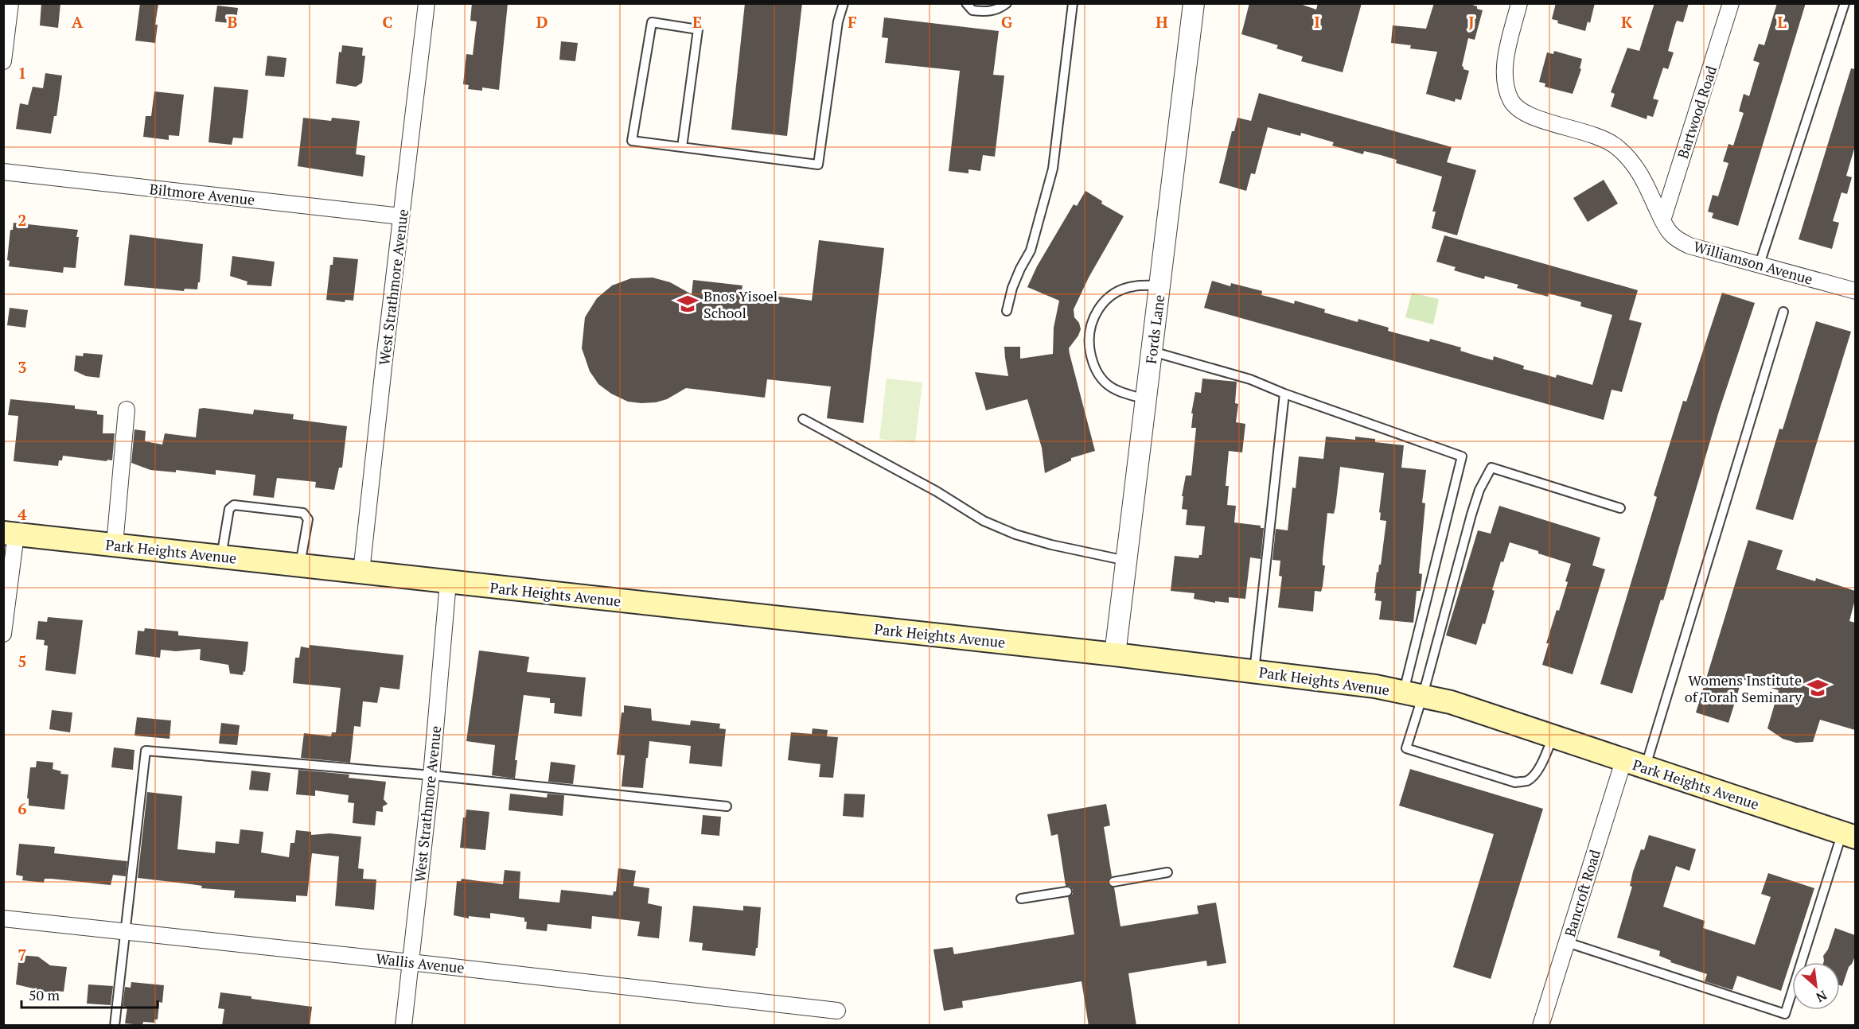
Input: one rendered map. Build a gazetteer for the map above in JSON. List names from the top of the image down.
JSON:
{
  "streets": {
    "main road": ["Park Heights Avenue"],
    "street": [
      "Bartwood Road",
      "Biltmore Avenue",
      "Williamson Avenue",
      "West Strathmore Avenue",
      "Fords Lane",
      "Bancroft Road",
      "Wallis Avenue"
    ]
  },
  "crossings": [
    ["Bartwood Road", "Williamson Avenue"],
    ["Biltmore Avenue", "West Strathmore Avenue"],
    ["West Strathmore Avenue", "Park Heights Avenue"],
    ["West Strathmore Avenue", "Wallis Avenue"],
    ["Fords Lane", "Park Heights Avenue"],
    ["Park Heights Avenue", "Bancroft Road"]
  ],
  "places": {
    "school or university": ["Bnos Yisoel School", "Womens Institute of Torah Seminary"]
  },
  "scale_bar": "50 m",
  "north": "bottom right",
  "grid": {
    "columns": [
      "A",
      "B",
      "C",
      "D",
      "E",
      "F",
      "G",
      "H",
      "I",
      "J",
      "K",
      "L"
    ],
    "rows": [
      "1",
      "2",
      "3",
      "4",
      "5",
      "6",
      "7"
    ]
  }
}
